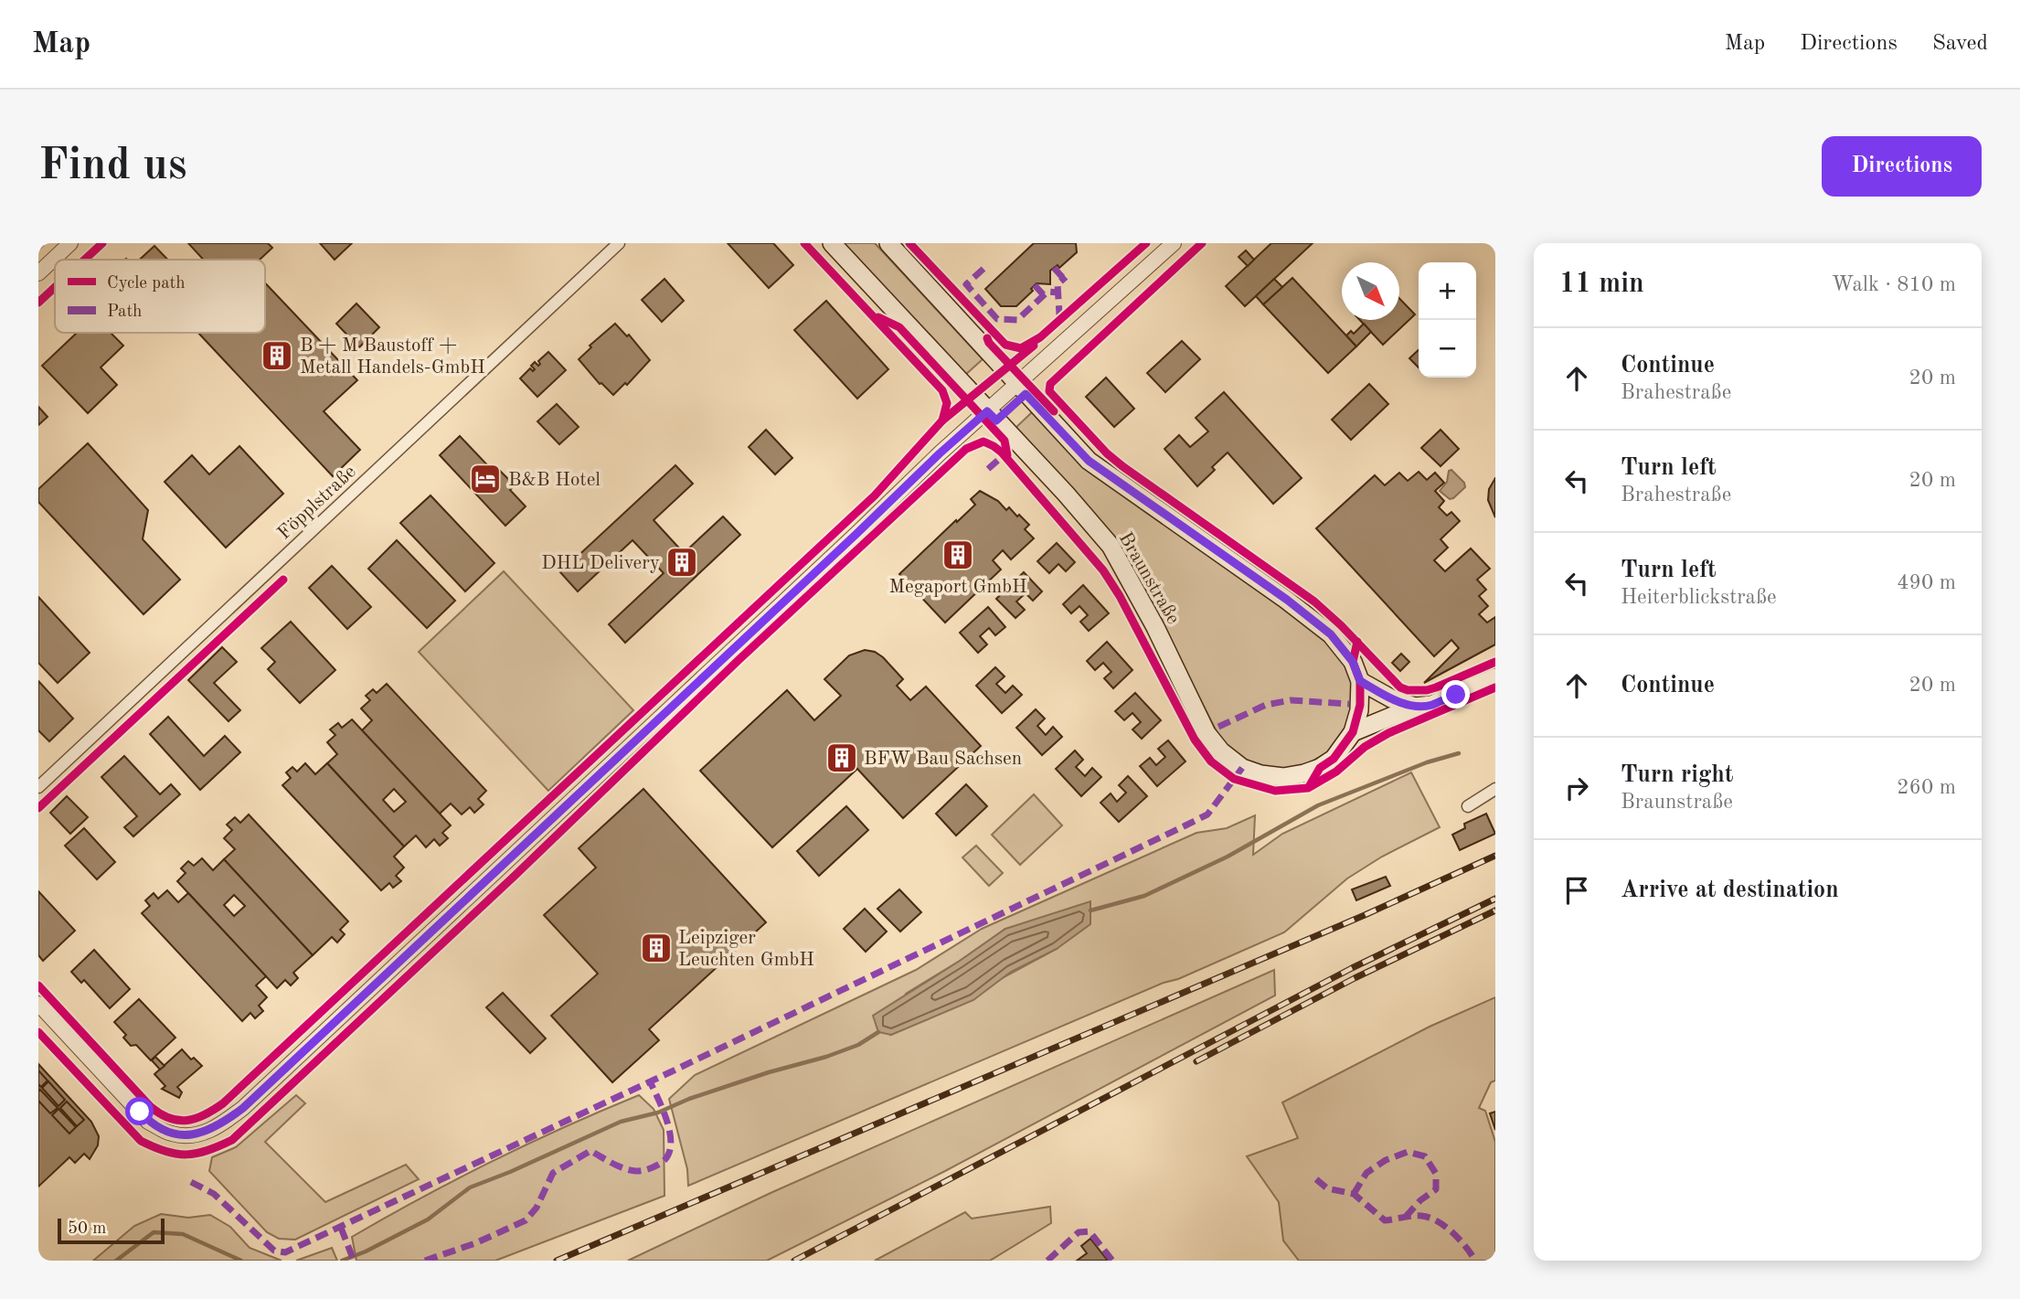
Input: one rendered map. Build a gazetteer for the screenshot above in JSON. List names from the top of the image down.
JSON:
{
  "streets": {
    "main road": ["Braunstraße"],
    "street": ["Föpplstraße"]
  },
  "places": {
    "building": [
      "B + M Baustoff + Metall Handels-GmbH",
      "Megaport GmbH",
      "DHL Delivery",
      "BFW Bau Sachsen",
      "Leipziger Leuchten GmbH"
    ],
    "hotel": ["B&B Hotel"]
  },
  "legend": ["Cycle path", "Path"],
  "scale_bar": "50 m",
  "north": "bottom right",
  "page": {
    "header": "Map",
    "nav": ["Map", "Directions", "Saved"],
    "buttons": "Directions",
    "title": "Find us",
    "heading": ["11 min", "Walk · 810 m"],
    "map_buttons": ["+", "−"],
    "list": [
      ["Continue", "Brahestraße", "20 m"],
      ["Turn left", "Brahestraße", "20 m"],
      ["Turn left", "Heiterblickstraße", "490 m"],
      ["Continue", "20 m"],
      ["Turn right", "Braunstraße", "260 m"],
      "Arrive at destination"
    ],
    "scale": "50 m"
  }
}
